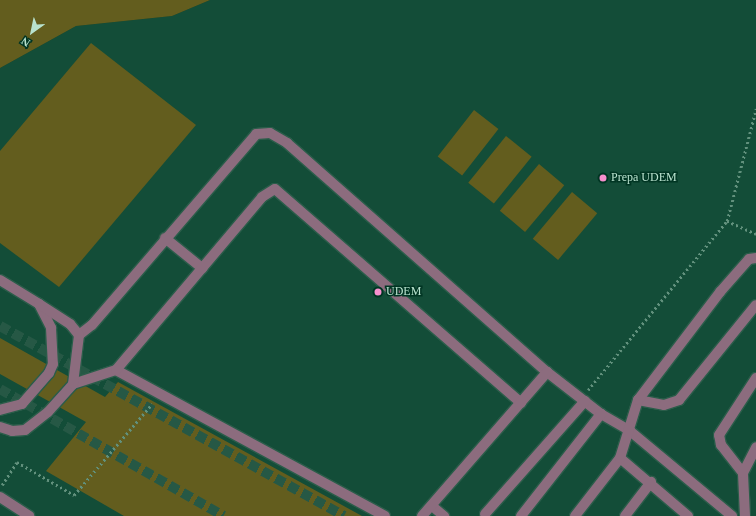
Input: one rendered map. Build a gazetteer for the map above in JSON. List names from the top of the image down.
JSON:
{
  "places": ["Prepa UDEM", "UDEM"],
  "north": "bottom left"
}
